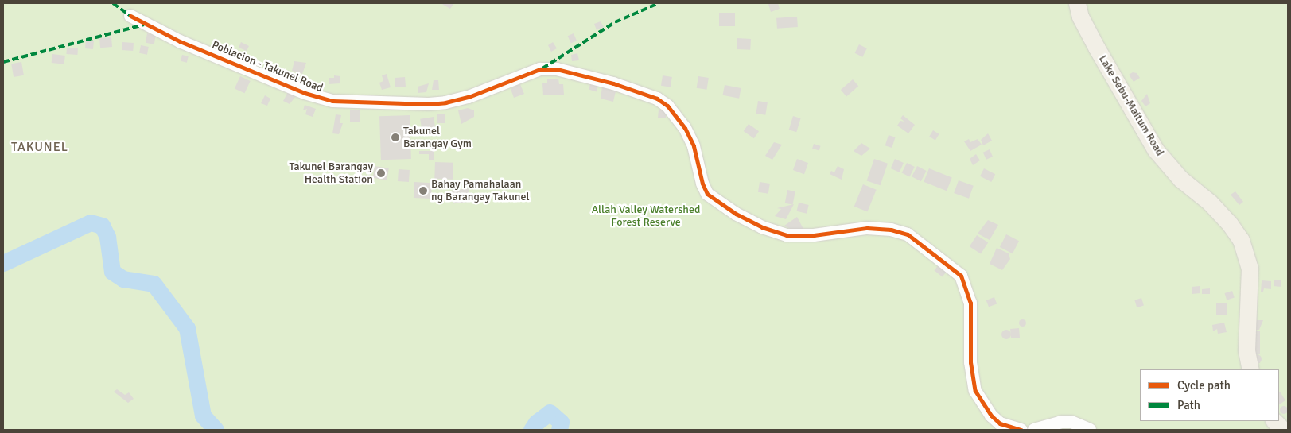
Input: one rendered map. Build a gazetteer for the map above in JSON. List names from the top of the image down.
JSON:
{
  "streets": {
    "main road": ["Lake Sebu-Maitum Road"],
    "street": ["Poblacion - Takunel Road"]
  },
  "districts": ["TAKUNEL"],
  "parks": ["Allah Valley Watershed Forest Reserve"],
  "places": ["Takunel Barangay Gym", "Takunel Barangay Health Station", "Bahay Pamahalaan ng Barangay Takunel"],
  "legend": ["Cycle path", "Path"]
}
